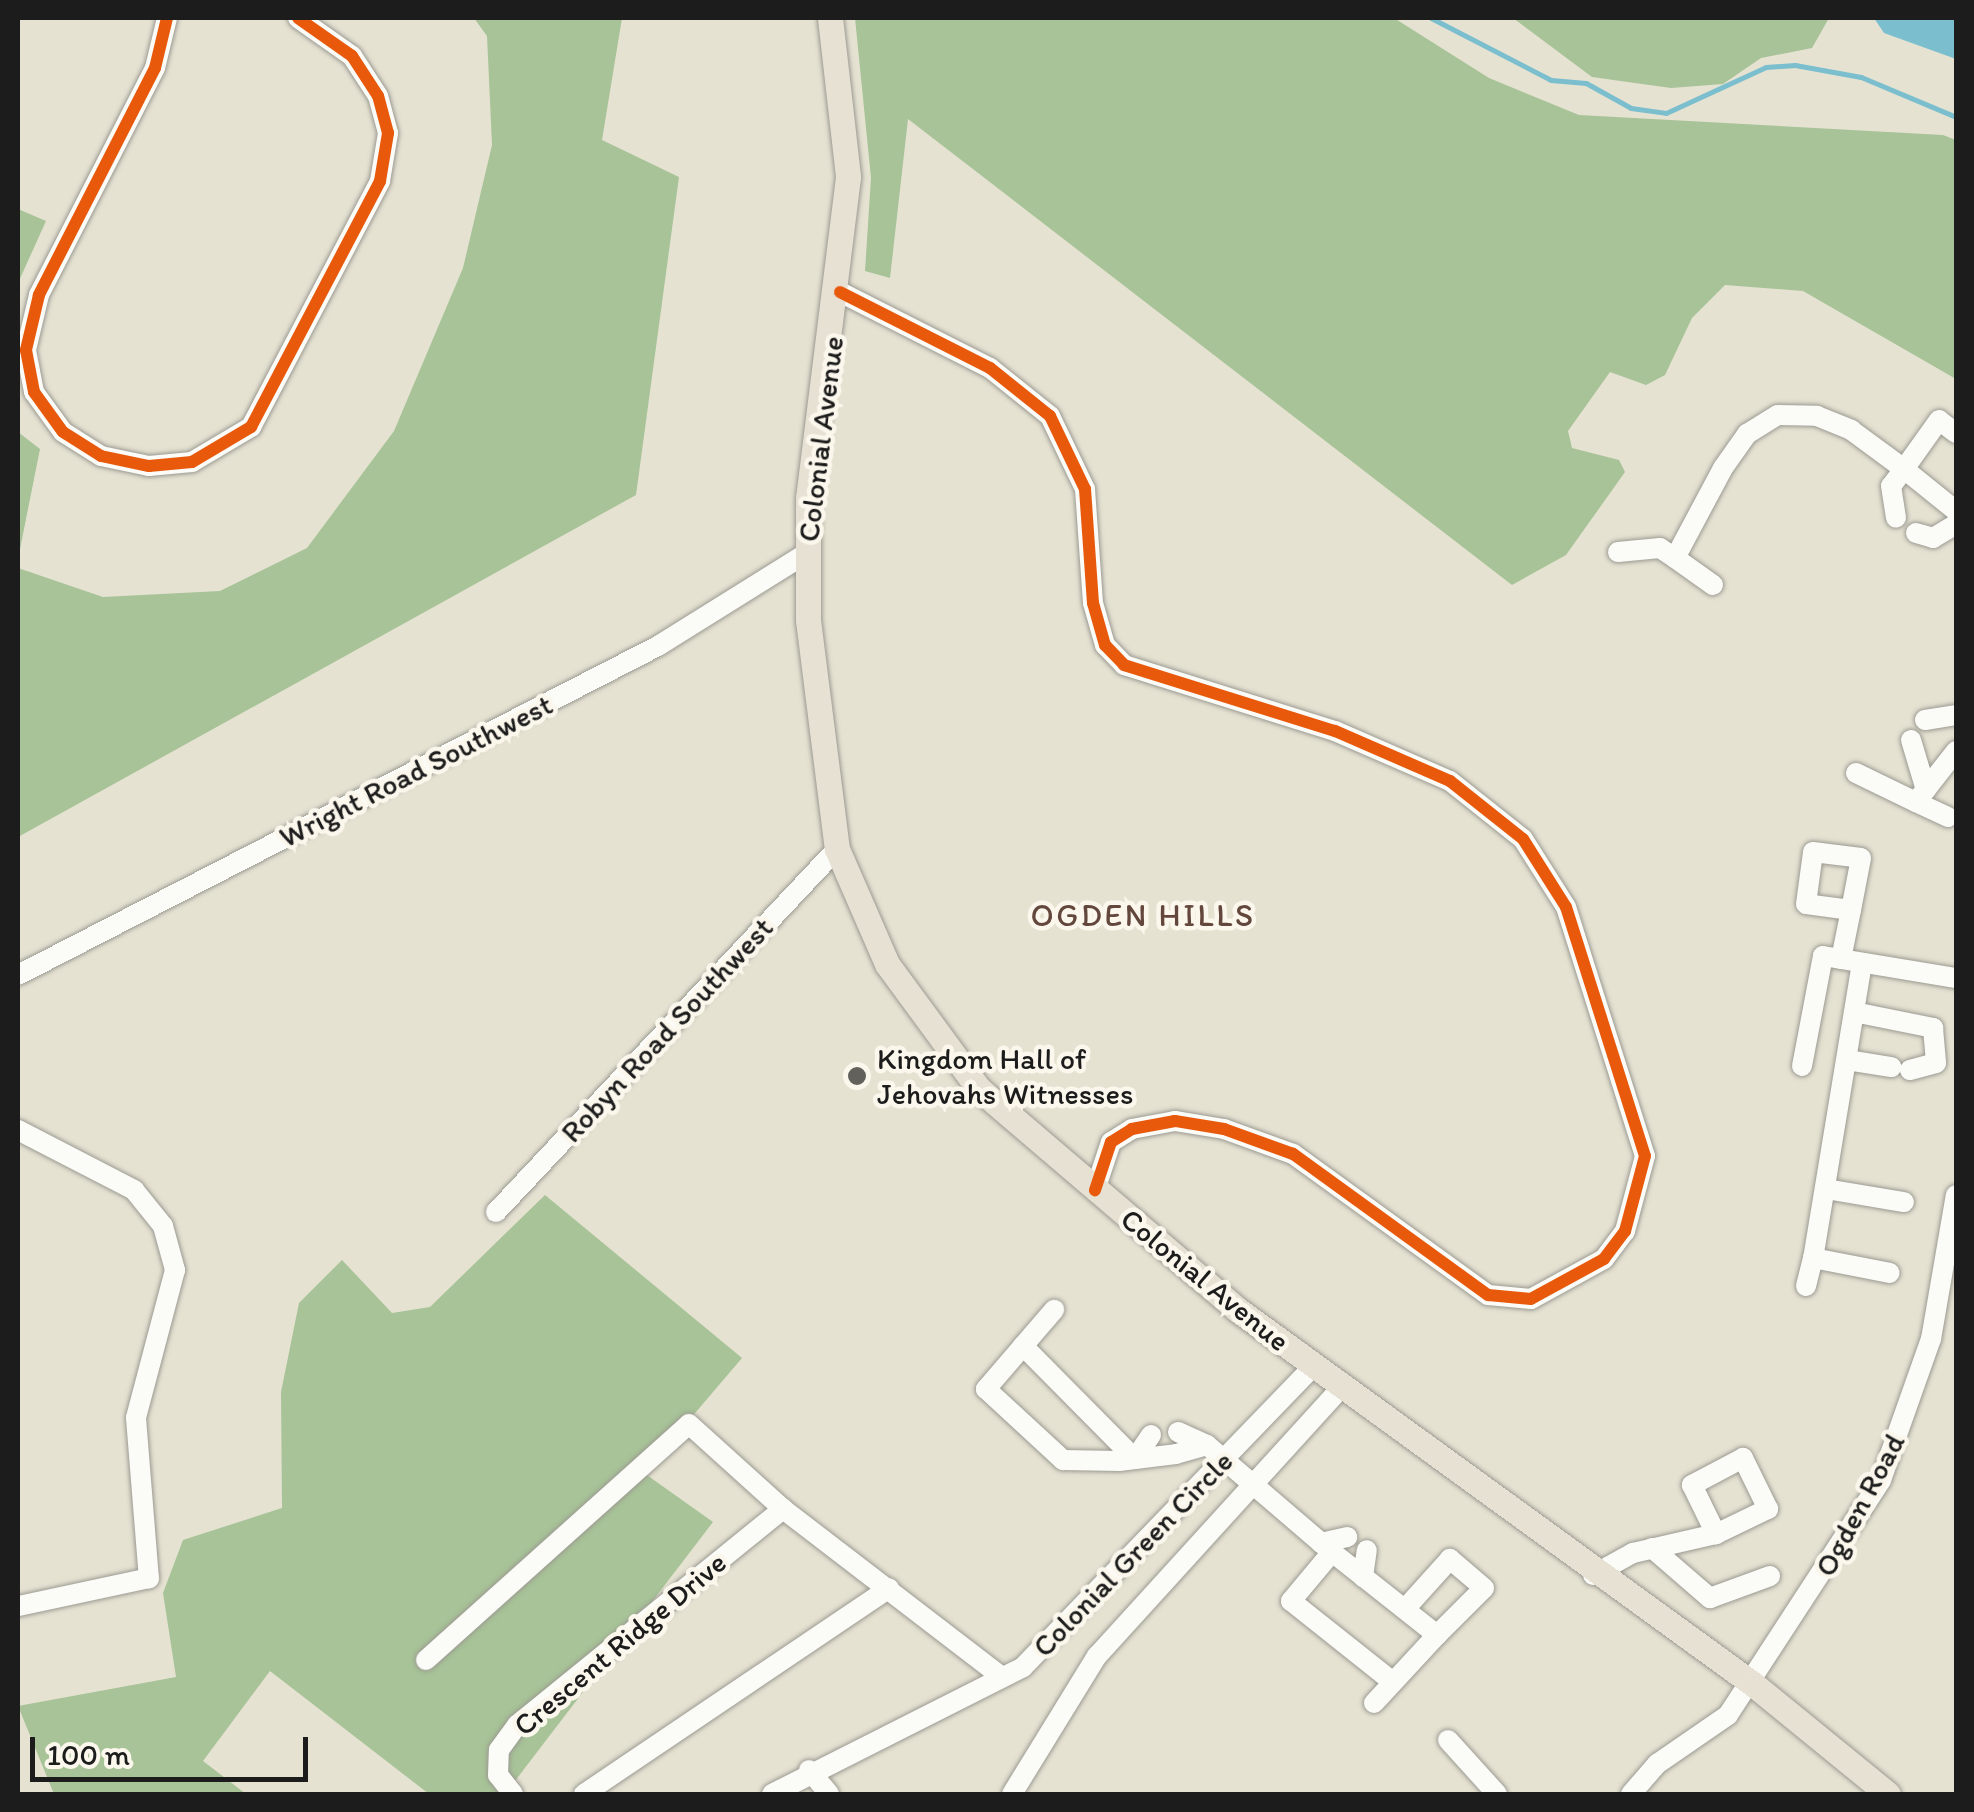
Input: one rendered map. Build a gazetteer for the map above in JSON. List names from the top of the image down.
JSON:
{
  "streets": {
    "main road": ["Colonial Avenue"],
    "street": [
      "Wright Road Southwest",
      "Robyn Road Southwest",
      "Ogden Road",
      "Colonial Green Circle",
      "Crescent Ridge Drive"
    ]
  },
  "crossings": [
    ["Colonial Avenue", "Wright Road Southwest"],
    ["Colonial Avenue", "Robyn Road Southwest"],
    ["Colonial Avenue", "Ogden Road"],
    ["Colonial Avenue", "Colonial Green Circle"]
  ],
  "districts": ["OGDEN HILLS"],
  "places": ["Kingdom Hall of Jehovahs Witnesses"],
  "scale_bar": "100 m"
}
